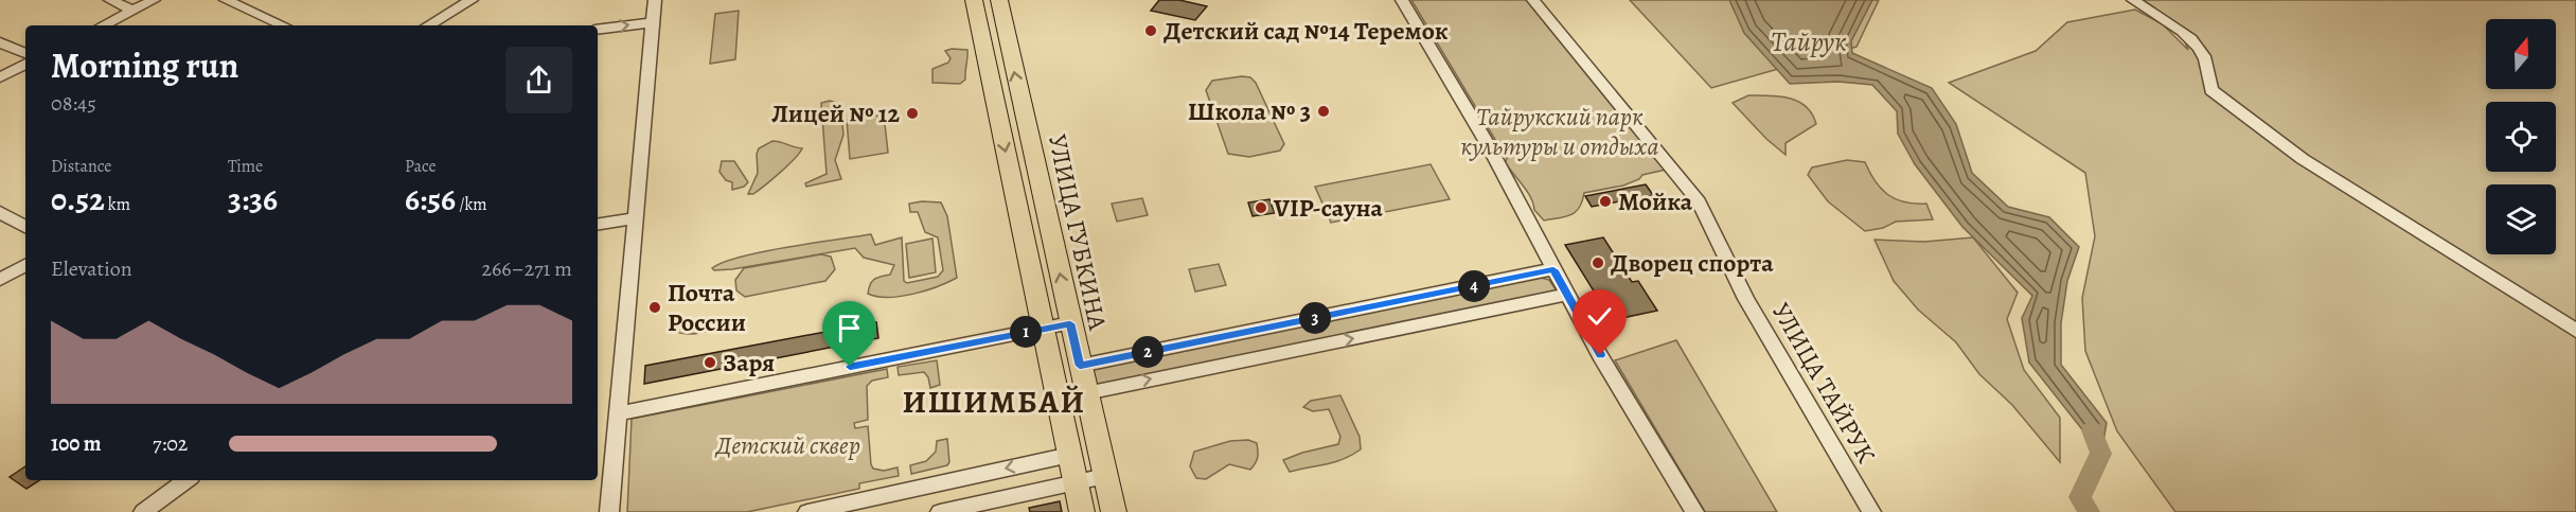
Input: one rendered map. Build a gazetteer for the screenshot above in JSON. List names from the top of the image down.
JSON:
{
  "streets": {
    "main road": ["УЛИЦА ГУБКИНА"],
    "street": ["УЛИЦА ТАЙРУК"]
  },
  "districts": ["ИШИМБАЙ"],
  "water": ["Тайрук"],
  "parks": ["Тайрукский парк культуры и отдыха", "Детский сквер"],
  "places": [
    "Детский сад №14 Теремок",
    "Школа № 3",
    "Лицей № 12",
    "Мойка",
    "VIP-сауна",
    "Дворец спорта",
    "Почта России",
    "Заря"
  ],
  "north": "top",
  "page": {
    "heading": ["Morning run", "08:45"],
    "stats": [
      ["Distance", "0.52 km"],
      ["Time", "3:36"],
      ["Pace", "6:56 /km"]
    ],
    "chart": ["Elevation", "266–271 m"],
    "pins": [
      "4",
      "3",
      "1",
      "2"
    ],
    "list": [
      {
        "name": "100 m",
        "note": "7:02"
      }
    ]
  }
}
